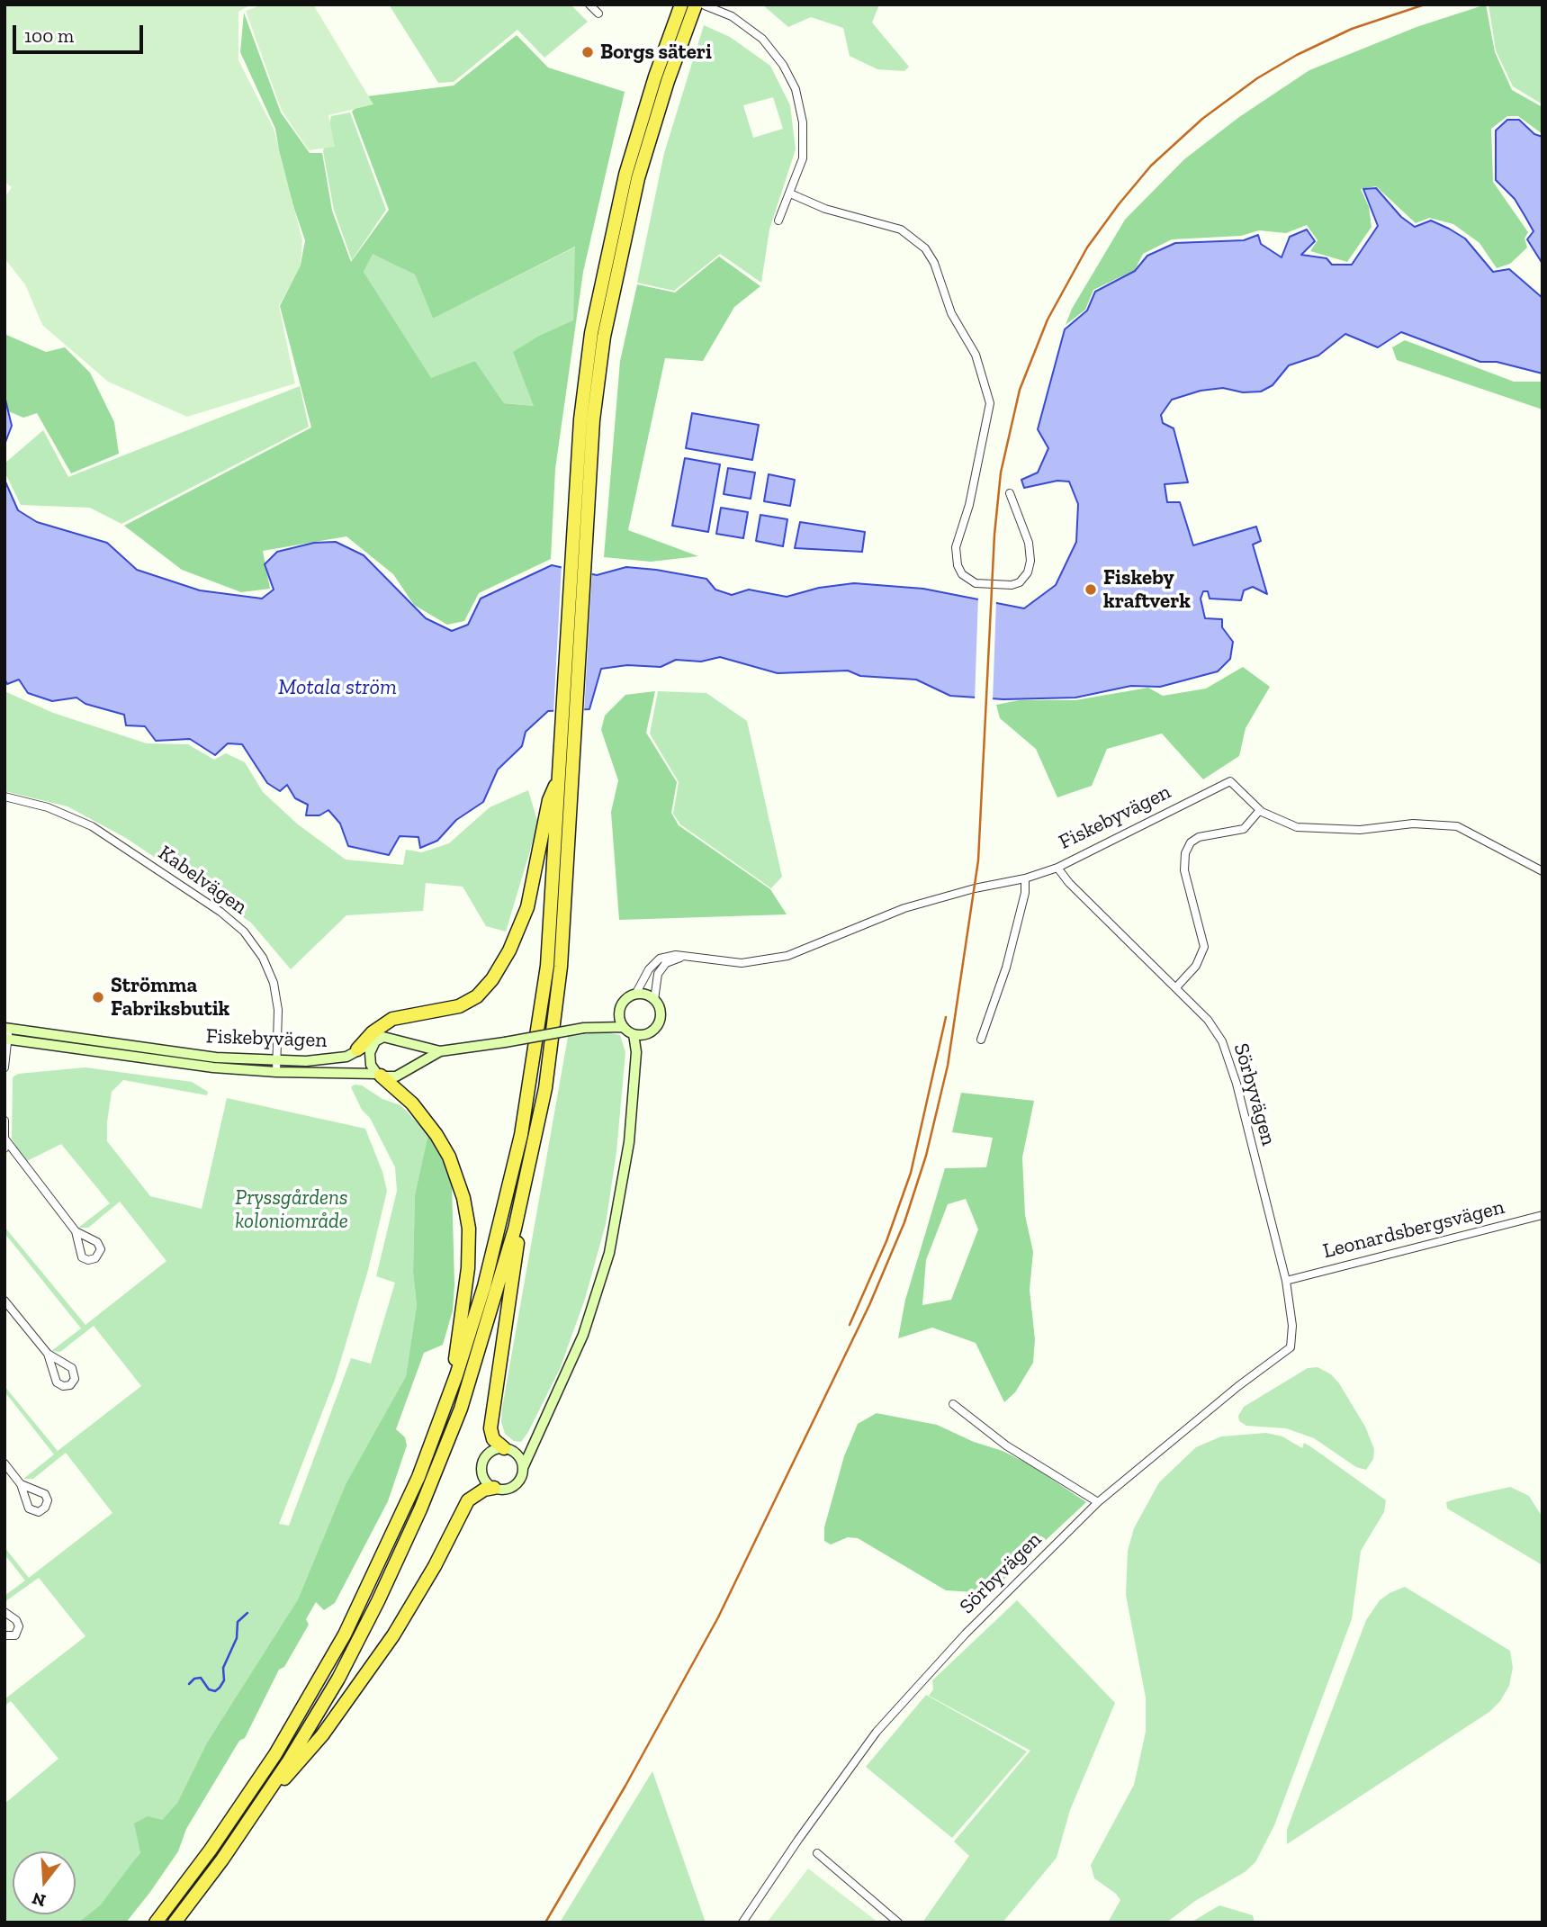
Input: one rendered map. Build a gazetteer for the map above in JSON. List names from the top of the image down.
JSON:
{
  "streets": {
    "street": [
      "Fiskebyvägen",
      "Kabelvägen",
      "Sörbyvägen",
      "Leonardsbergsvägen"
    ]
  },
  "crossings": [
    ["Fiskebyvägen", "Kabelvägen"],
    ["Fiskebyvägen", "Sörbyvägen"],
    ["Sörbyvägen", "Leonardsbergsvägen"]
  ],
  "water": ["Motala ström"],
  "parks": ["Pryssgårdens koloniområde"],
  "places": ["Borgs säteri", "Fiskeby kraftverk", "Strömma Fabriksbutik"],
  "scale_bar": "100 m",
  "north": "bottom"
}
